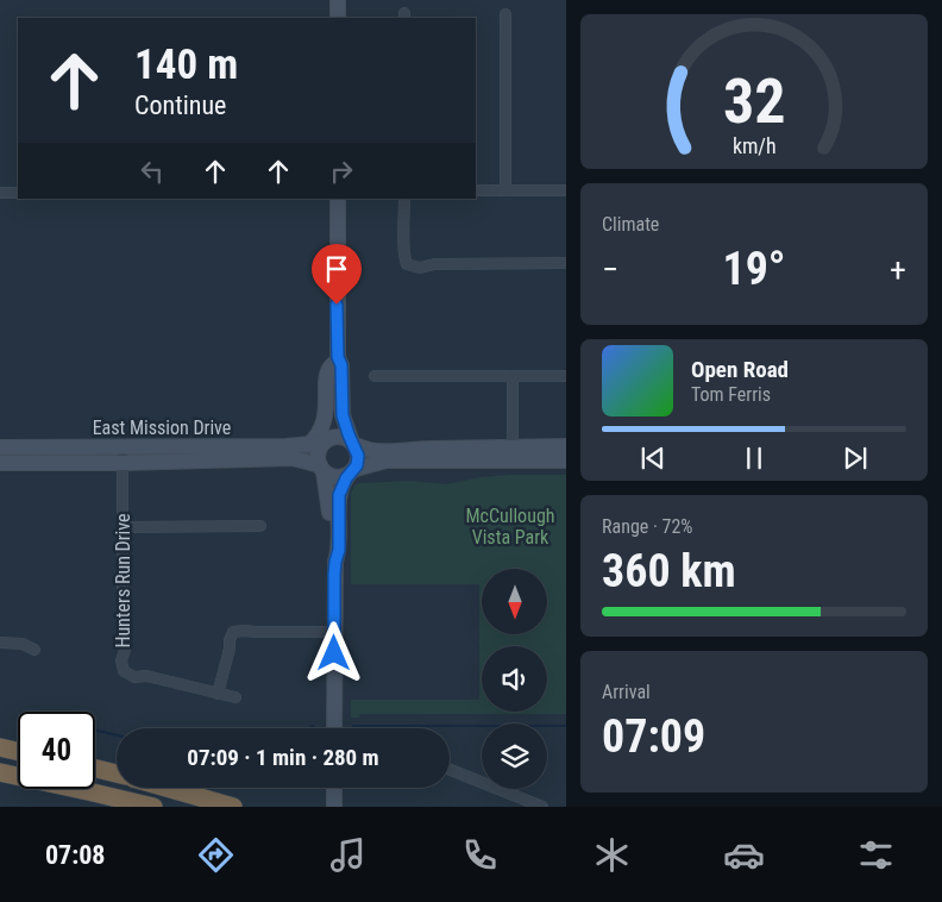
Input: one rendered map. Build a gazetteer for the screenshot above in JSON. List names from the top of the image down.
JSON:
{
  "streets": {
    "street": ["East Mission Drive", "Hunters Run Drive"]
  },
  "crossings": [
    ["East Mission Drive", "Hunters Run Drive"]
  ],
  "parks": ["McCullough Vista Park"],
  "north": "bottom",
  "page": {
    "turn": ["140 m", "Continue"],
    "tile": [
      "Climate",
      ["Range · 72%", "360 km"],
      ["Arrival", "07:09"]
    ],
    "heat": ["−", "19°", "+"],
    "song": ["Open Road", "Tom Ferris"],
    "limit": "40",
    "trip": "07:09 · 1 min · 280 m",
    "tabs": "07:08",
    "gauge": ["32", "km/h"]
  }
}
